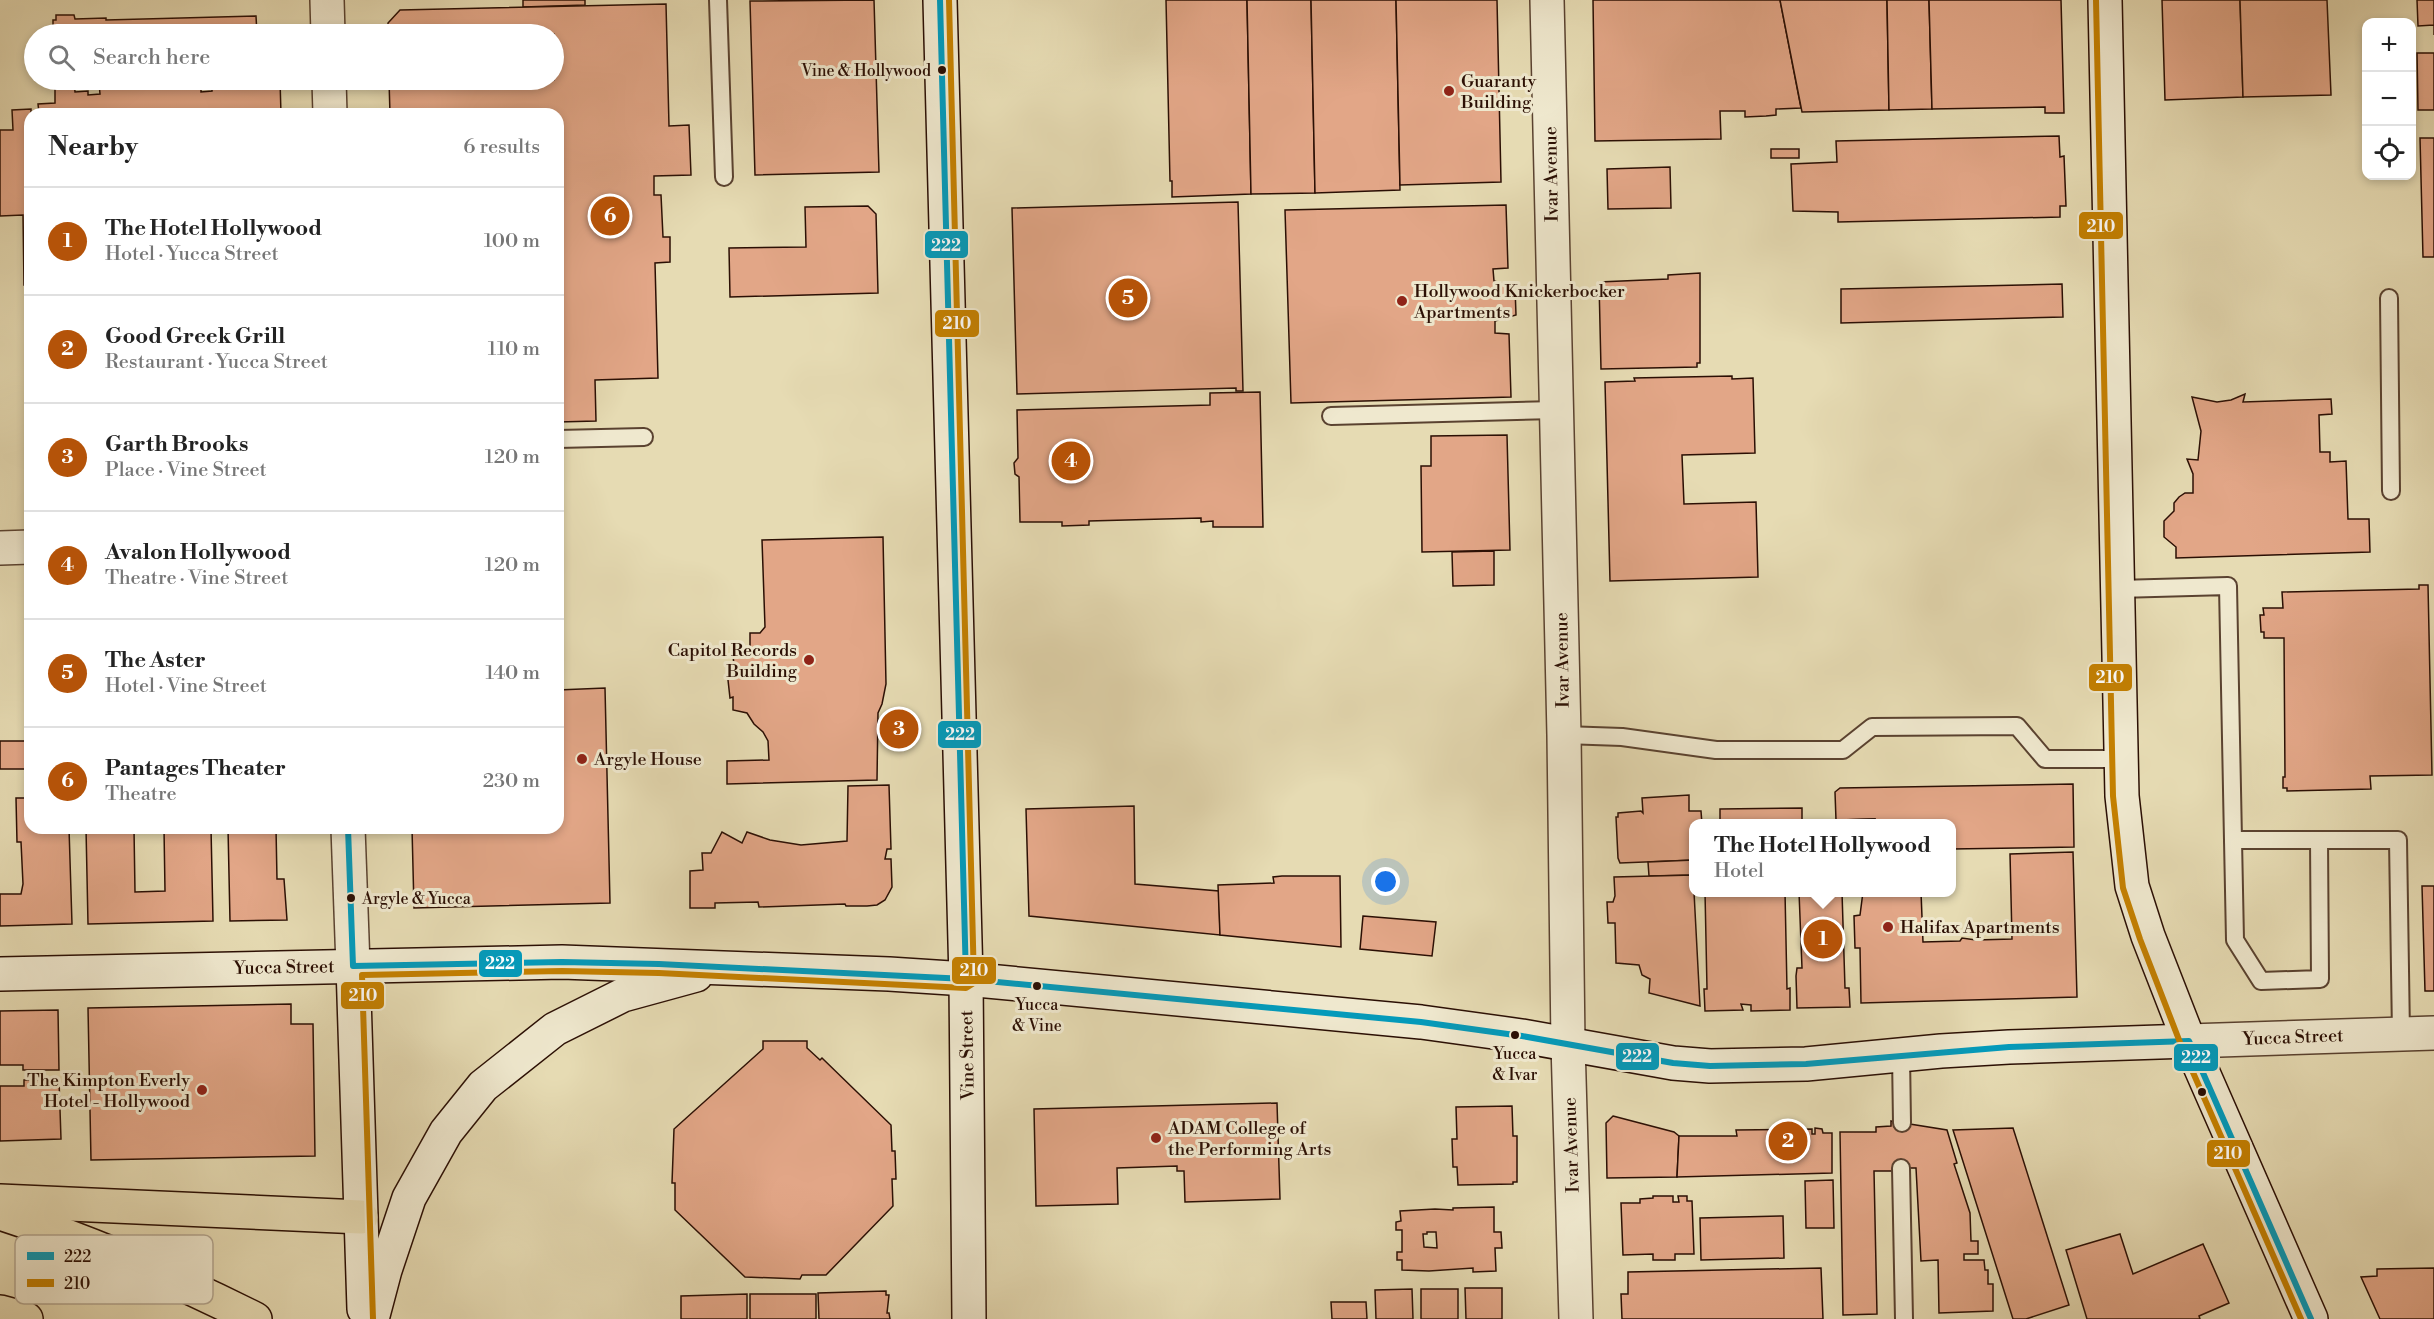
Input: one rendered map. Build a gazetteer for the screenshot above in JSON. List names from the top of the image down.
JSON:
{
  "streets": {
    "main road": ["Ivar Avenue", "Yucca Street", "Vine Street"]
  },
  "crossings": [
    ["Ivar Avenue", "Yucca Street"],
    ["Yucca Street", "Vine Street"]
  ],
  "places": [
    "Vine & Hollywood",
    "Guaranty Building",
    "Hollywood Knickerbocker Apartments",
    "Capitol Records Building",
    "Argyle House",
    "Argyle & Yucca",
    "Halifax Apartments",
    "Yucca & Vine",
    "Yucca & Ivar",
    "The Kimpton Everly Hotel - Hollywood",
    "ADAM College of the Performing Arts"
  ],
  "lines": ["transit line 222", "transit line 210"],
  "legend": ["222", "210"],
  "page": {
    "map_buttons": ["+", "−"],
    "search": "Search here",
    "heading": ["Nearby", "6 results"],
    "list": [
      {
        "mark": "1",
        "name": "The Hotel Hollywood",
        "note": "Hotel · Yucca Street",
        "value": "100 m"
      },
      {
        "mark": "2",
        "name": "Good Greek Grill",
        "note": "Restaurant · Yucca Street",
        "value": "110 m"
      },
      {
        "mark": "3",
        "name": "Garth Brooks",
        "note": "Place · Vine Street",
        "value": "120 m"
      },
      {
        "mark": "4",
        "name": "Avalon Hollywood",
        "note": "Theatre · Vine Street",
        "value": "120 m"
      },
      {
        "mark": "5",
        "name": "The Aster",
        "note": "Hotel · Vine Street",
        "value": "140 m"
      },
      {
        "mark": "6",
        "name": "Pantages Theater",
        "note": "Theatre",
        "value": "230 m"
      }
    ],
    "pins": [
      "6",
      "5",
      "4",
      "3",
      "1",
      "2"
    ],
    "popup": ["The Hotel Hollywood", "Hotel"]
  }
}
